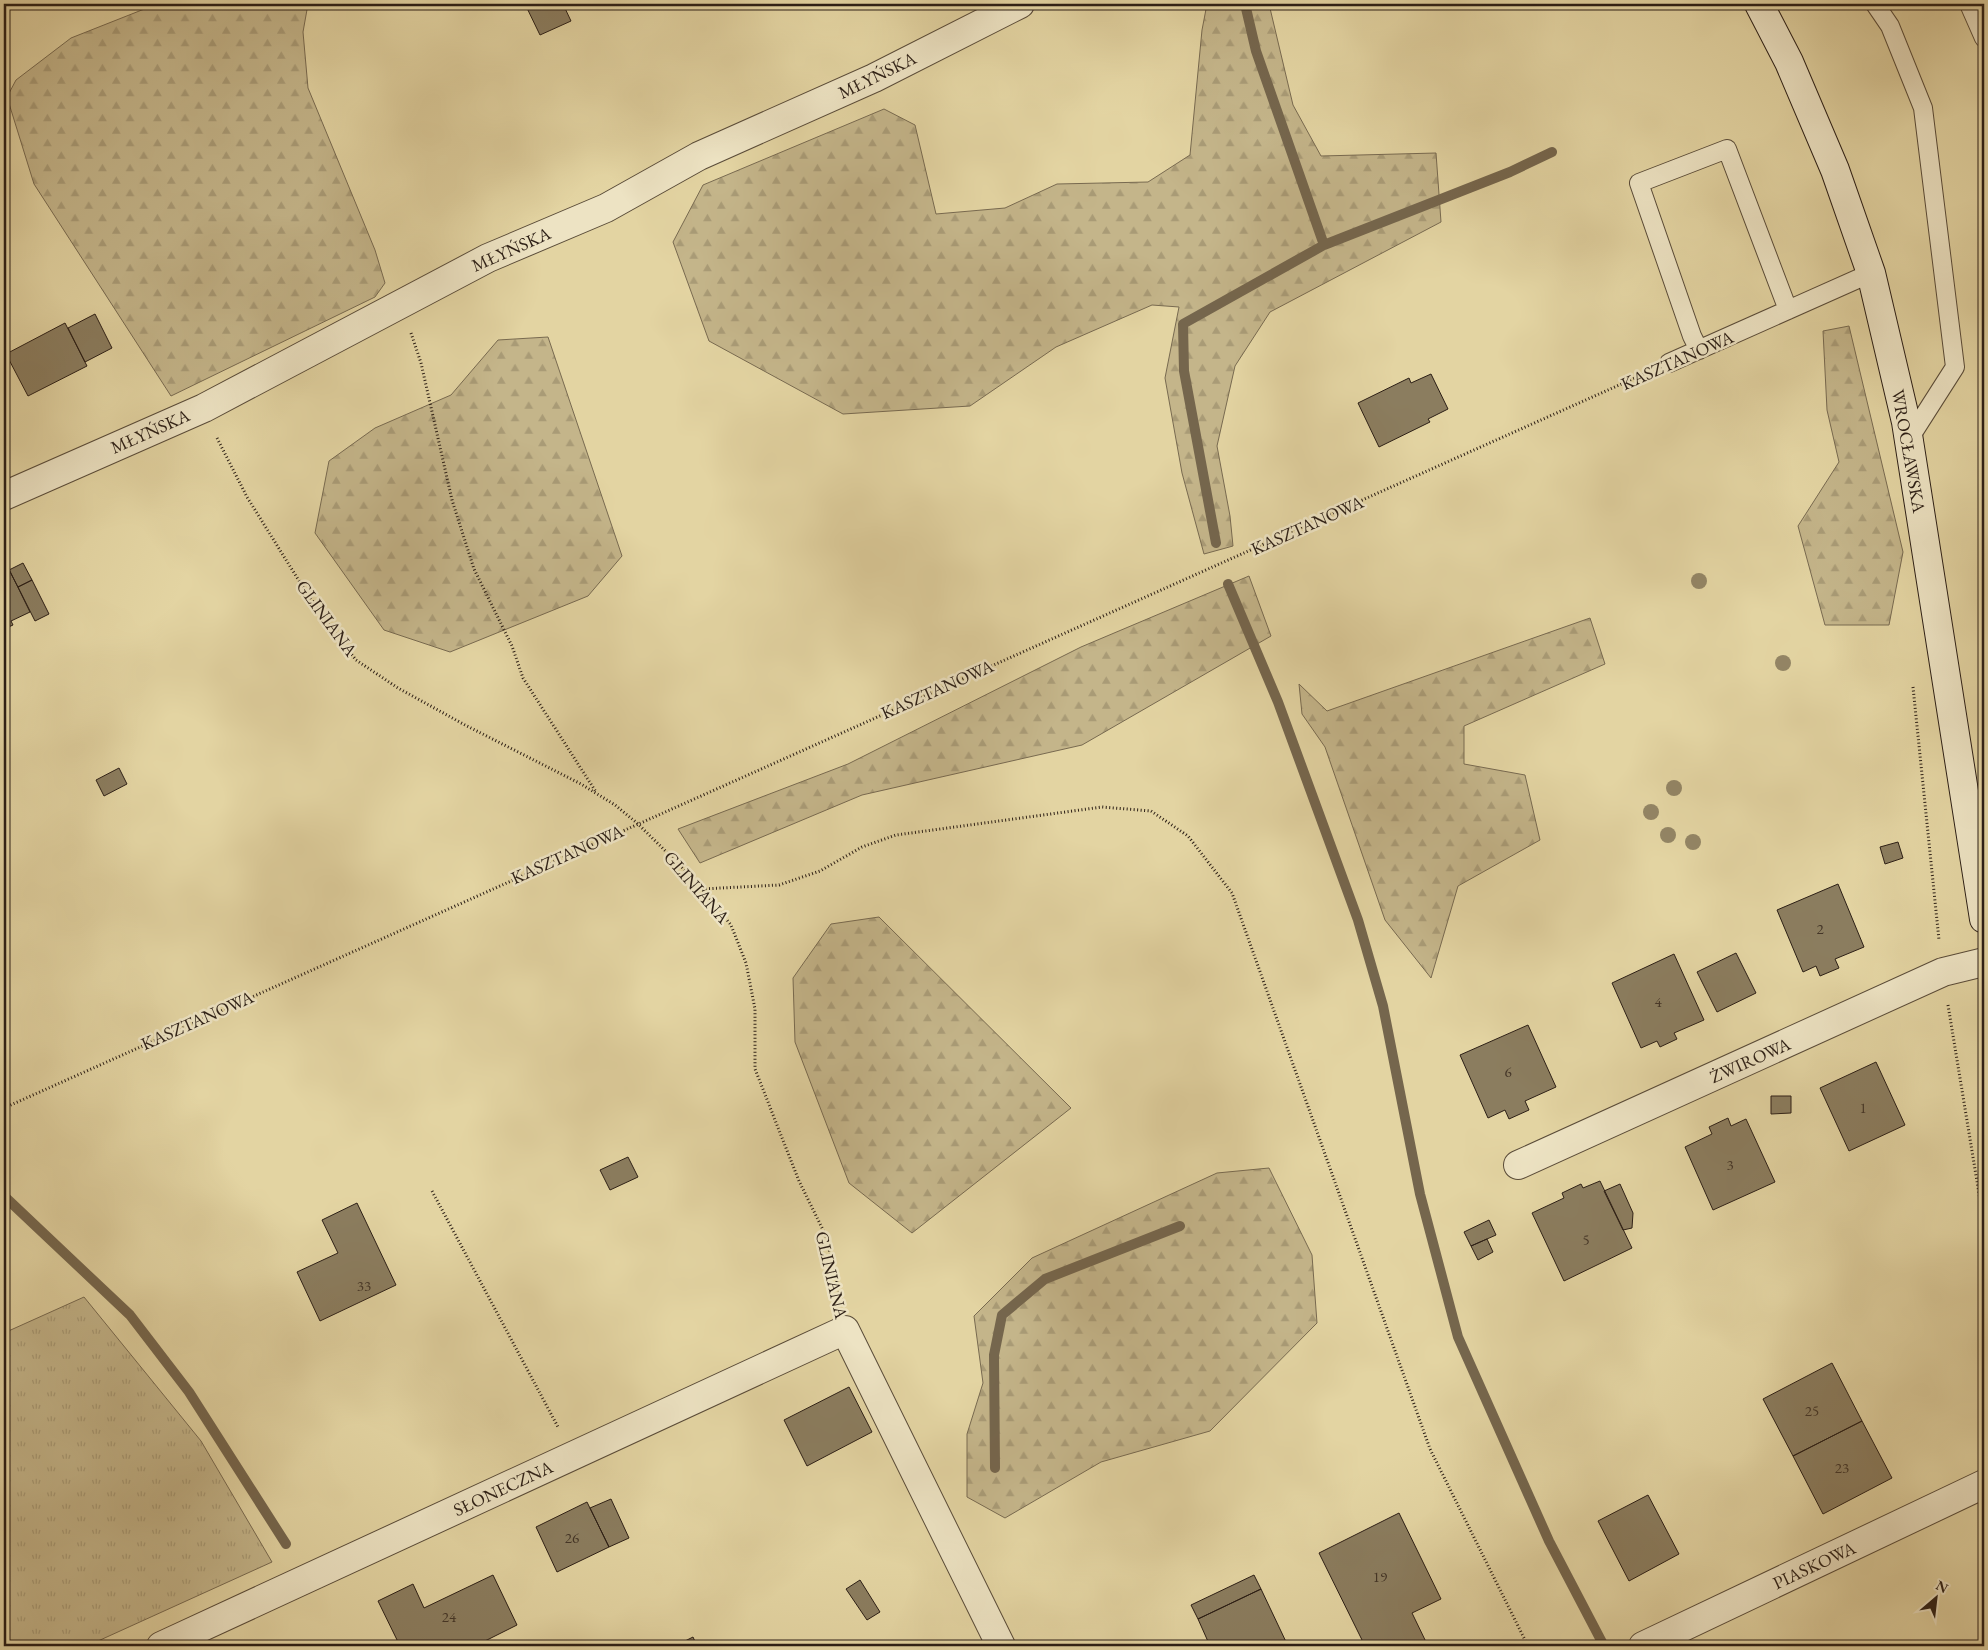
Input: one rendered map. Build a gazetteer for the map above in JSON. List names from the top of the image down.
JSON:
{
  "streets": {
    "street": [
      "MŁYŃSKA",
      "WROCŁAWSKA",
      "GLINIANA",
      "ŻWIROWA",
      "SŁONECZNA",
      "PIASKOWA"
    ],
    "lane": ["KASZTANOWA"]
  },
  "crossings": [
    ["MŁYŃSKA", "GLINIANA"],
    ["KASZTANOWA", "WROCŁAWSKA"],
    ["KASZTANOWA", "GLINIANA"],
    ["GLINIANA", "SŁONECZNA"]
  ],
  "house_numbers": [
    "2",
    "4",
    "6",
    "1",
    "3",
    "5",
    "33",
    "25",
    "23",
    "26",
    "19",
    "24"
  ],
  "north": "top right"
}
